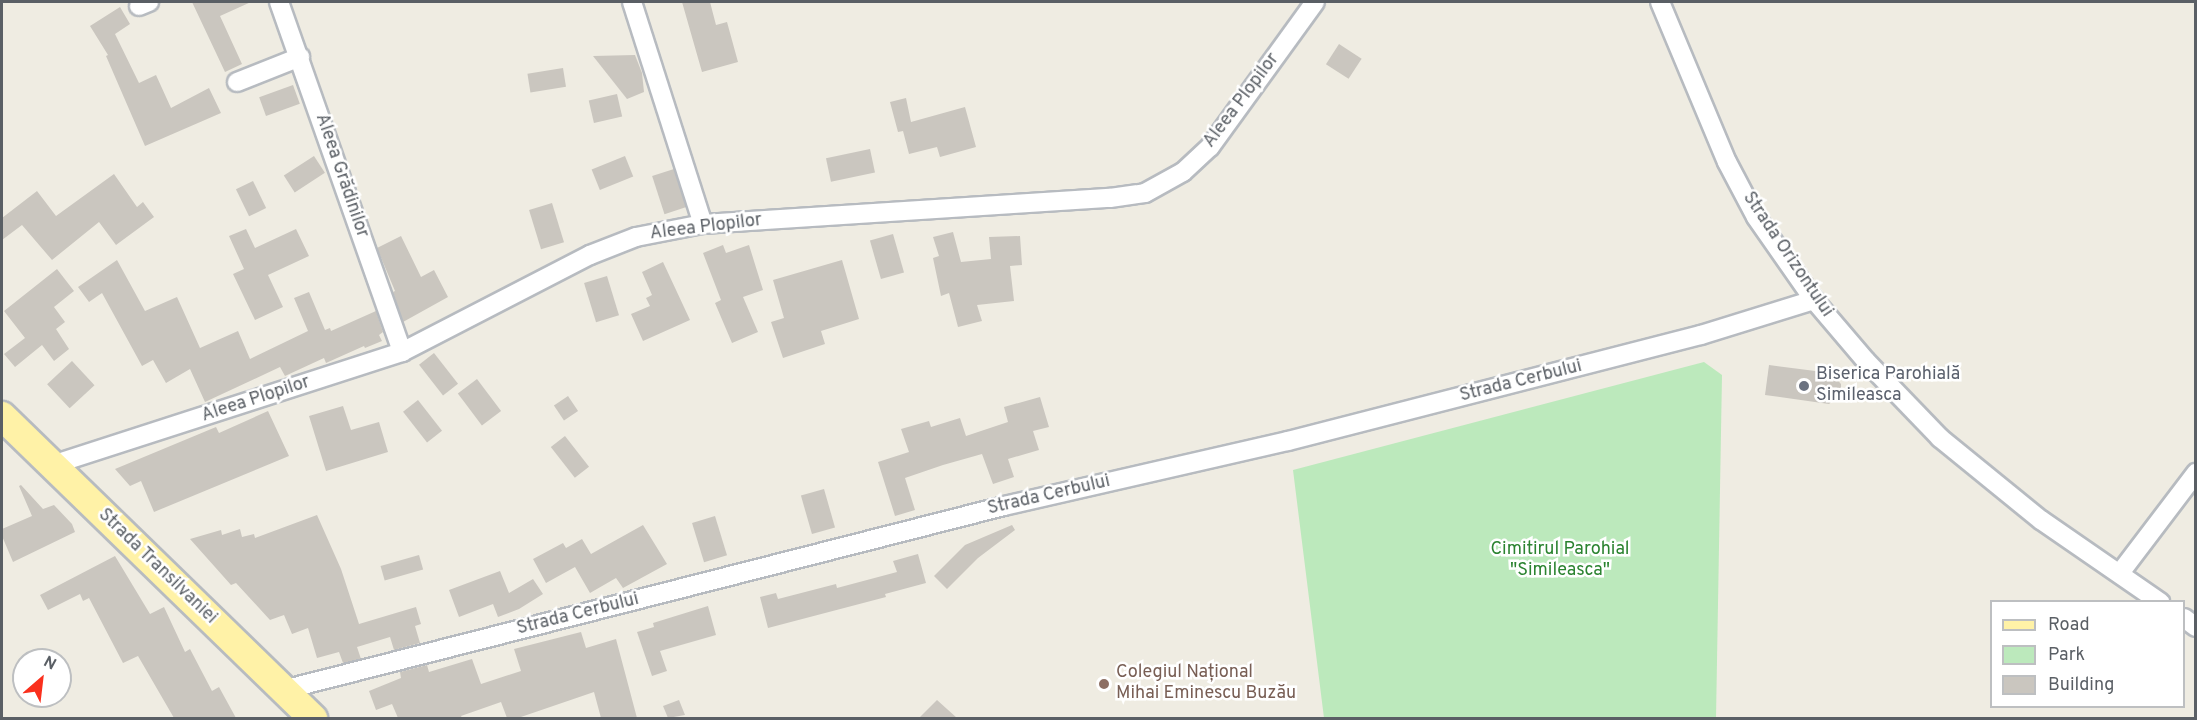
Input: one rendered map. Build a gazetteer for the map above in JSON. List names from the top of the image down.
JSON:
{
  "streets": {
    "main road": ["Strada Transilvaniei"],
    "street": [
      "Aleea Plopilor",
      "Aleea Grădinilor",
      "Strada Orizontului",
      "Strada Cerbului"
    ]
  },
  "crossings": [
    ["Aleea Plopilor", "Aleea Grădinilor"],
    ["Aleea Plopilor", "Strada Transilvaniei"],
    ["Strada Orizontului", "Strada Cerbului"],
    ["Strada Cerbului", "Strada Transilvaniei"]
  ],
  "parks": ["Cimitirul Parohial \"Simileasca\""],
  "places": ["Biserica Parohială Simileasca", "Colegiul Național Mihai Eminescu Buzău"],
  "legend": ["Road", "Park", "Building"],
  "north": "top right"
}
